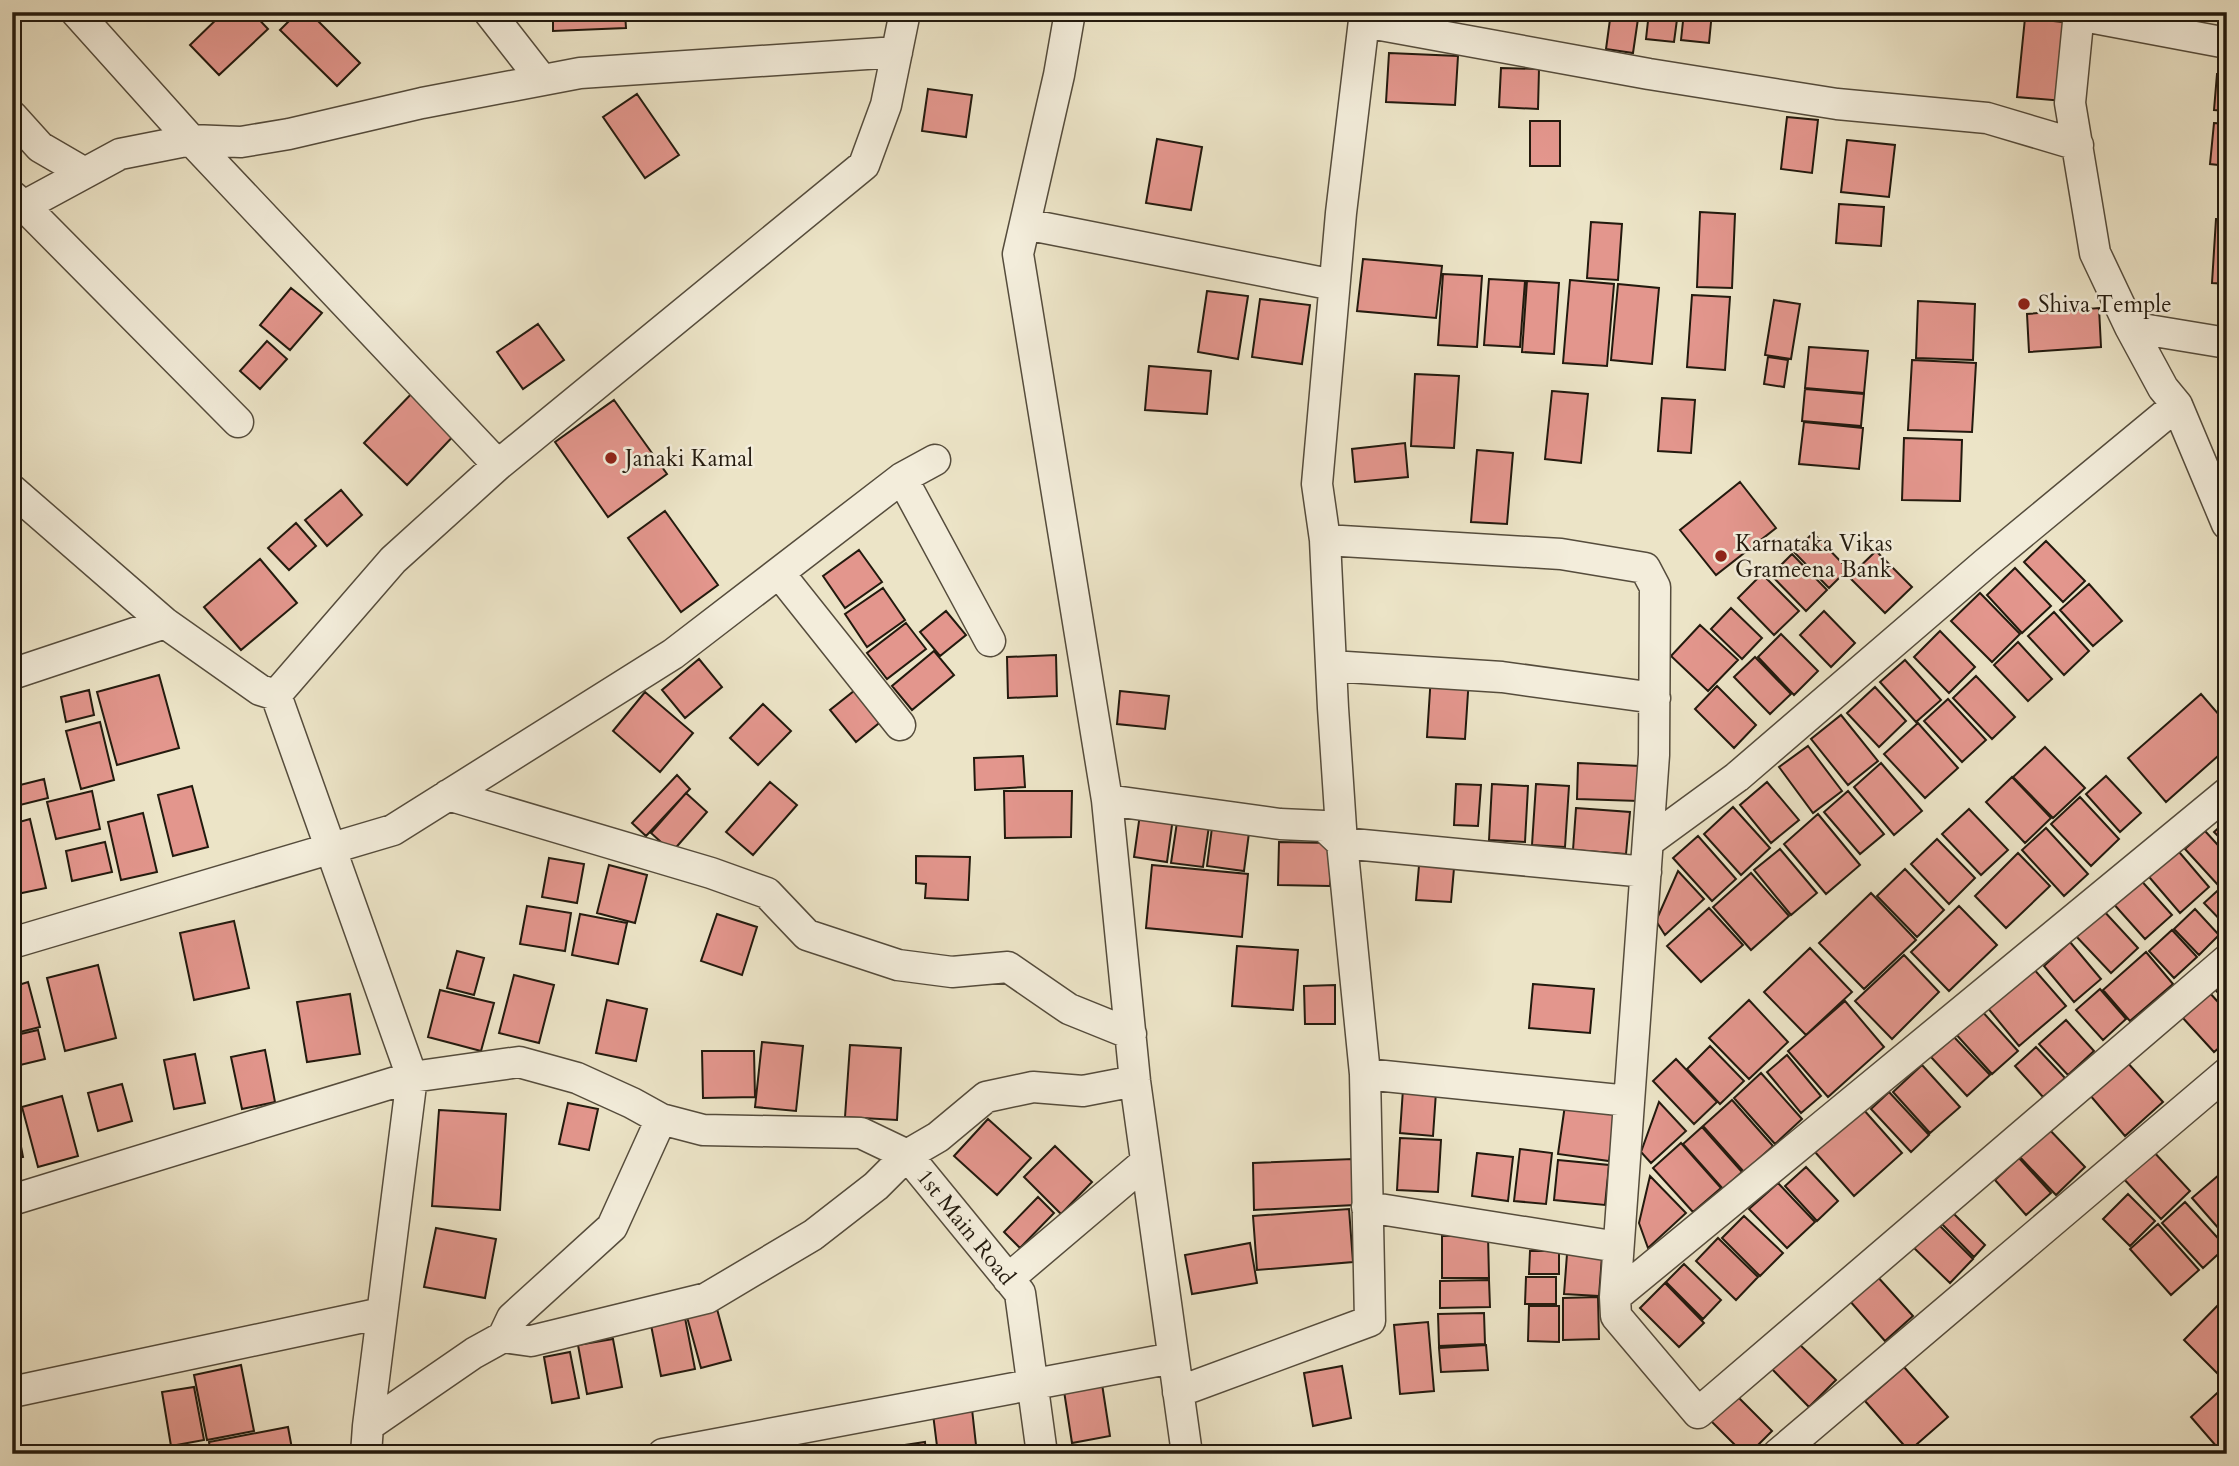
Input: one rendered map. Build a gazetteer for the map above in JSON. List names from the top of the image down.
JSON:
{
  "streets": {
    "street": ["1st Main Road"]
  },
  "places": ["Shiva Temple", "Janaki Kamal", "Karnataka Vikas Grameena Bank"]
}
